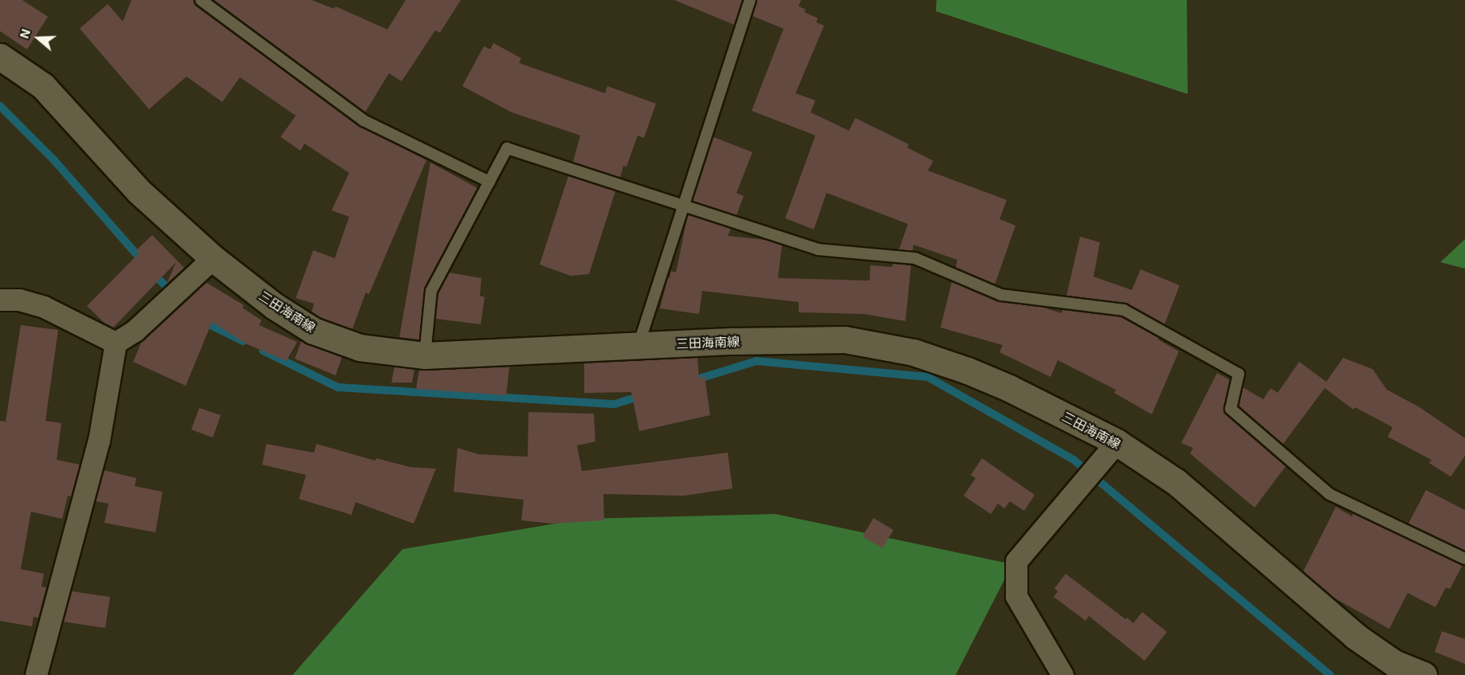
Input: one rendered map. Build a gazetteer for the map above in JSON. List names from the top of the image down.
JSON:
{
  "streets": {
    "main road": ["三田海南線"]
  },
  "north": "left"
}
